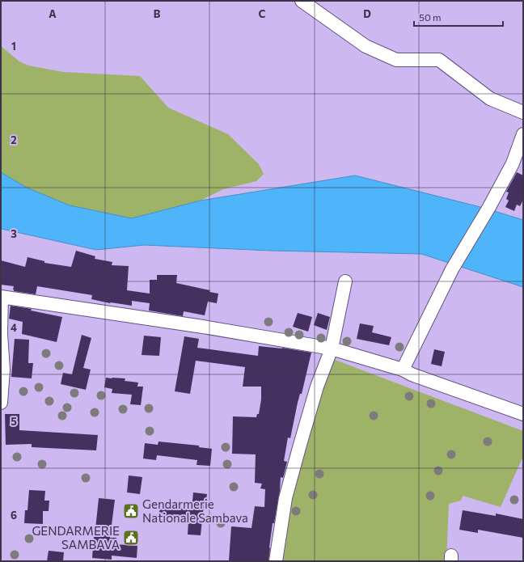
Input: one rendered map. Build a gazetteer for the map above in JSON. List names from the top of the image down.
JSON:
{
  "places": {
    "public building": ["Gendarmerie Nationale Sambava", "GENDARMERIE SAMBAVA"]
  },
  "scale_bar": "50 m",
  "grid": {
    "columns": [
      "A",
      "B",
      "C",
      "D"
    ],
    "rows": [
      "1",
      "2",
      "3",
      "4",
      "5",
      "6"
    ]
  }
}
